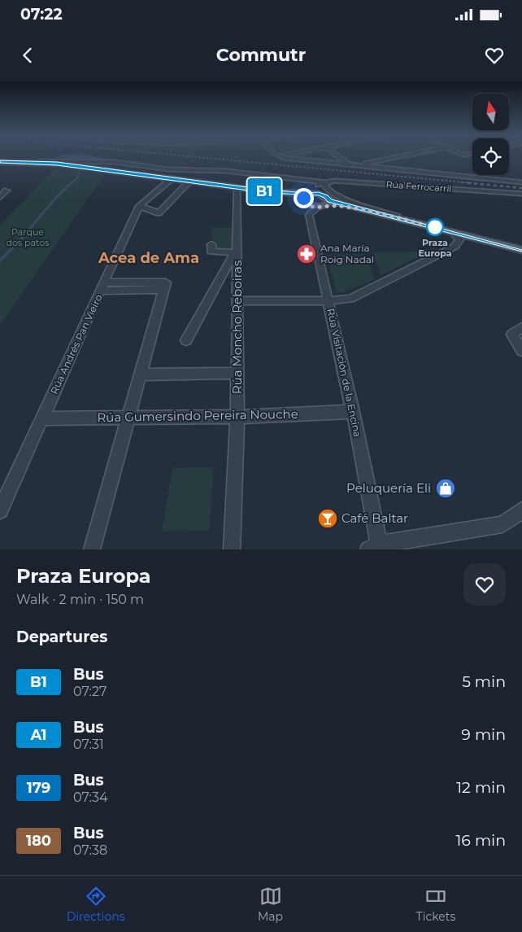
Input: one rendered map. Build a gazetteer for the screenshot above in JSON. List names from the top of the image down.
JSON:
{
  "streets": {
    "street": [
      "Rúa Ferrocarril",
      "Rúa Moncho Reboiras",
      "Rúa Andrés Pan Vieiro",
      "Rúa Visitación de la Encina",
      "Rúa Gumersindo Pereira Nouche"
    ]
  },
  "crossings": [
    ["Rúa Moncho Reboiras", "Rúa Gumersindo Pereira Nouche"],
    ["Rúa Andrés Pan Vieiro", "Rúa Gumersindo Pereira Nouche"],
    ["Rúa Visitación de la Encina", "Rúa Gumersindo Pereira Nouche"]
  ],
  "districts": ["Acea de Ama"],
  "parks": ["Parque dos patos"],
  "places": {
    "other": ["Praza Europa"],
    "pharmacy": ["Ana María Roig Nadal"],
    "shop": ["Peluquería Eli"],
    "bar": ["Café Baltar"]
  },
  "lines": ["bus line B1"],
  "north": "top",
  "page": {
    "status": "07:22",
    "header": "Commutr",
    "on_map": "B1",
    "heading": [
      ["Praza Europa", "Walk · 2 min · 150 m"],
      "Departures"
    ],
    "list": [
      {
        "mark": "B1",
        "name": "Bus",
        "note": "07:27",
        "value": "5 min"
      },
      {
        "mark": "A1",
        "name": "Bus",
        "note": "07:31",
        "value": "9 min"
      },
      {
        "mark": "179",
        "name": "Bus",
        "note": "07:34",
        "value": "12 min"
      },
      {
        "mark": "180",
        "name": "Bus",
        "note": "07:38",
        "value": "16 min"
      }
    ],
    "tabs": ["Directions", "Map", "Tickets"]
  }
}
